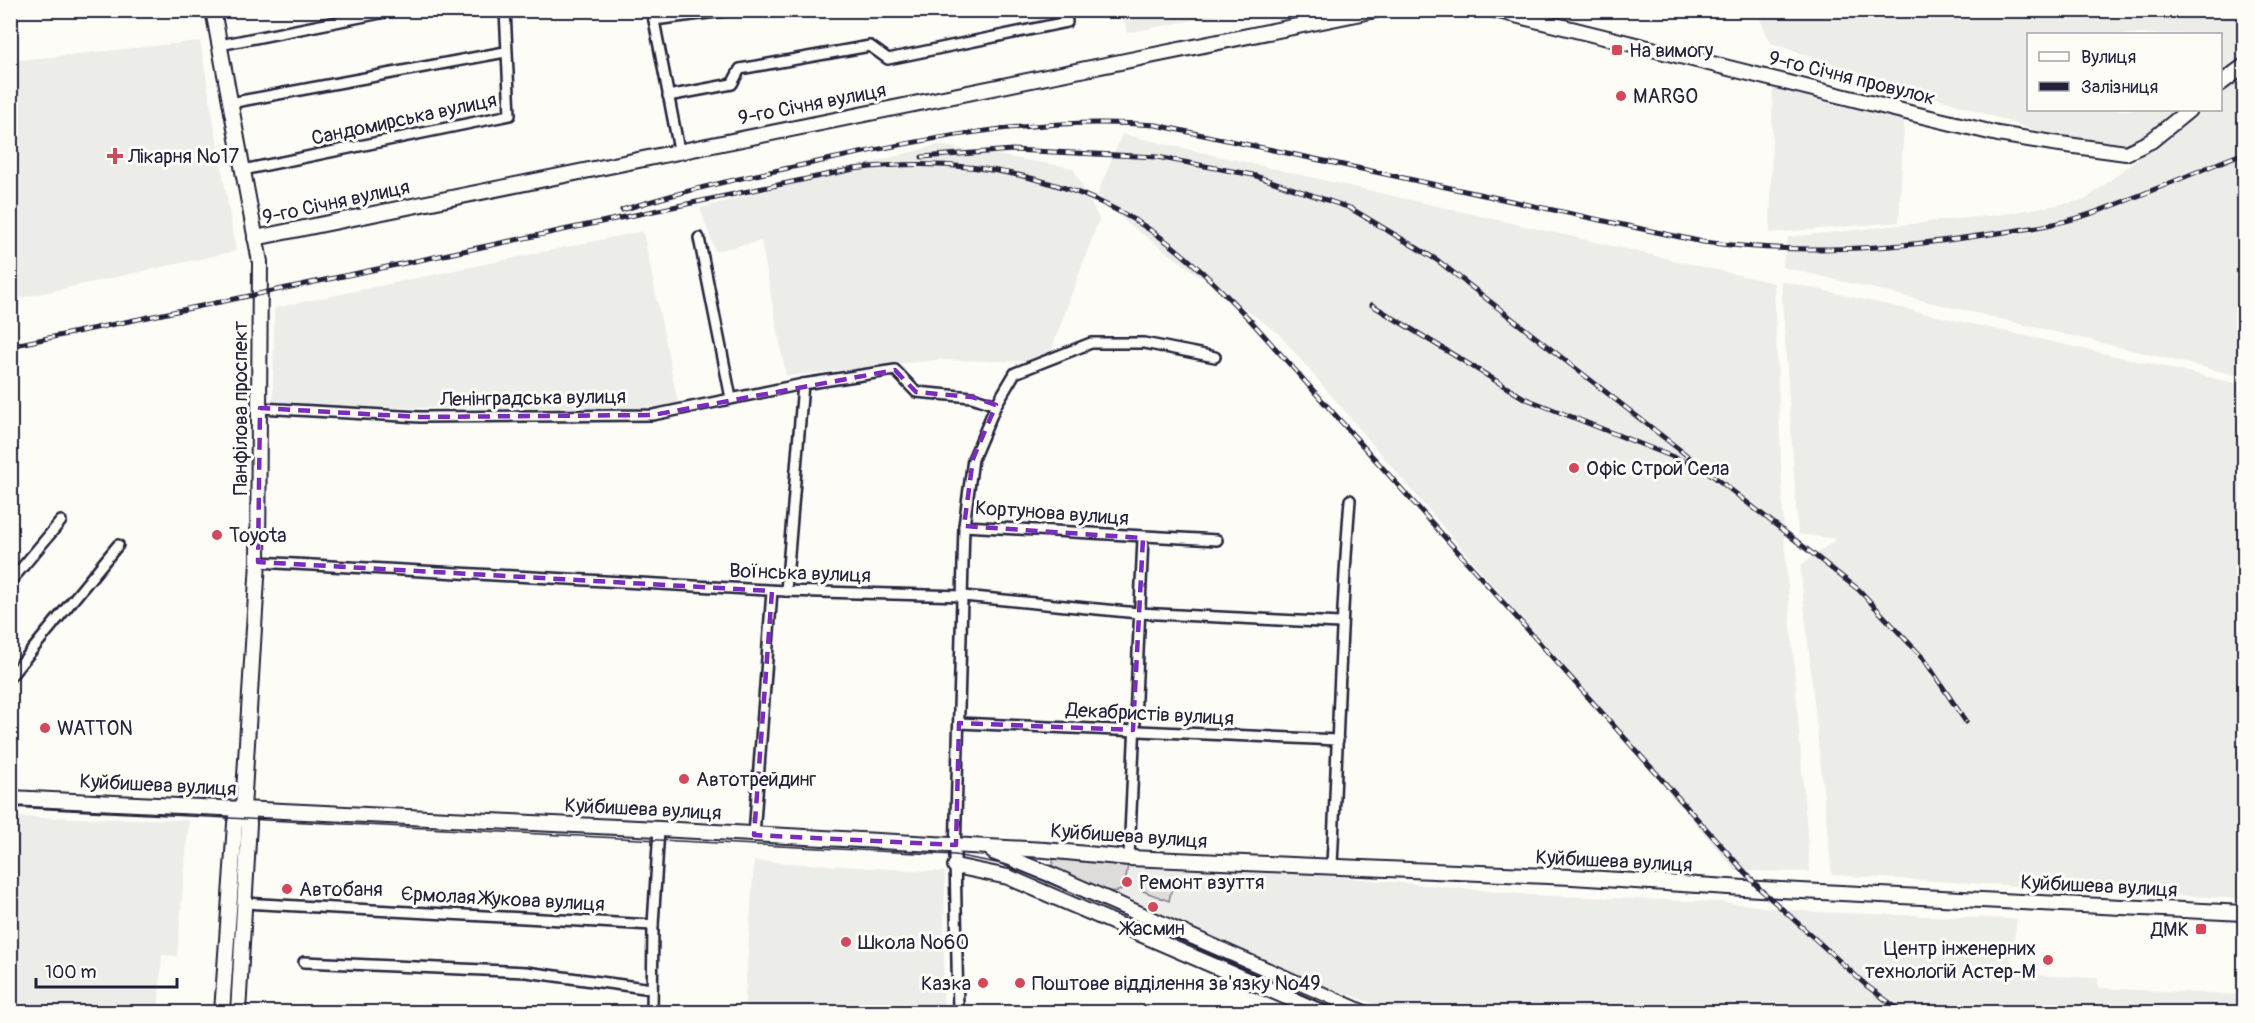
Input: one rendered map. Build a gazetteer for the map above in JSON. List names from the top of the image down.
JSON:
{
  "streets": {
    "street": [
      "9-го Січня провулок",
      "9-го Січня вулиця",
      "Сандомирська вулиця",
      "Ленінградська вулиця",
      "Панфілова проспект",
      "Кортунова вулиця",
      "Воїнська вулиця",
      "Декабристів вулиця",
      "Куйбишева вулиця",
      "Єрмолая Жукова вулиця"
    ]
  },
  "crossings": [
    ["9-го Січня вулиця", "Панфілова проспект"],
    ["Сандомирська вулиця", "Панфілова проспект"],
    ["Ленінградська вулиця", "Панфілова проспект"],
    ["Ленінградська вулиця", "Кортунова вулиця"],
    ["Панфілова проспект", "Воїнська вулиця"],
    ["Панфілова проспект", "Куйбишева вулиця"]
  ],
  "places": {
    "transit": ["На вимогу", "ДМК"],
    "other": [
      "MARGO",
      "Офіс Строй Села",
      "Toyota",
      "WATTON",
      "Автотрейдинг",
      "Ремонт взуття",
      "Автобаня",
      "Жасмин",
      "Школа №60",
      "Центр інженерних технологій Астер-М",
      "Казка",
      "Поштове відділення зв'язку №49"
    ],
    "health": ["Лікарня №17"]
  },
  "legend": ["Вулиця", "Залізниця"],
  "scale_bar": "100 m"
}
